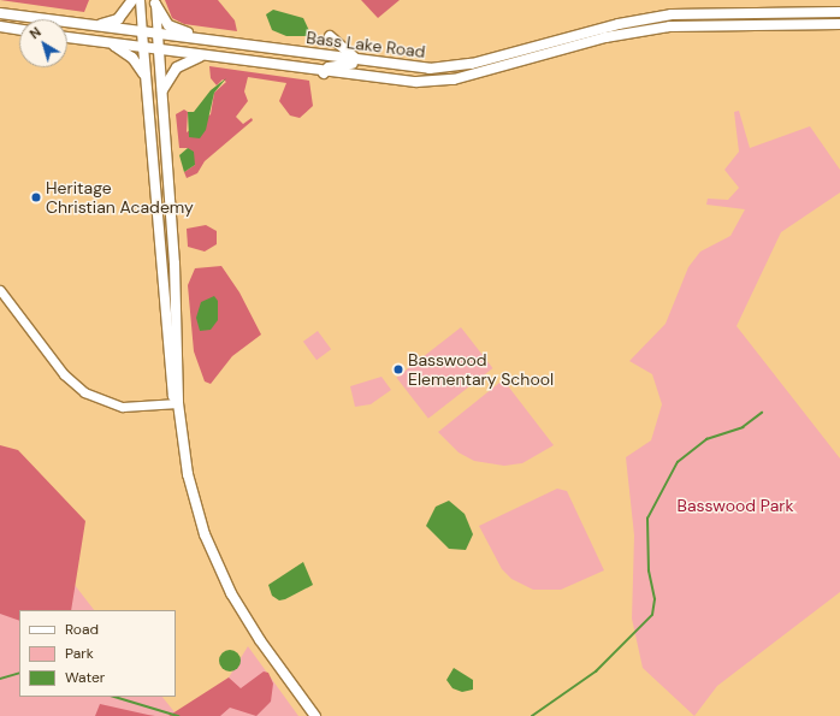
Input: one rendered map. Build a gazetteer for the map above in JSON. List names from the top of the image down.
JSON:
{
  "streets": {
    "main road": ["Bass Lake Road"]
  },
  "parks": ["Basswood Park"],
  "places": ["Heritage Christian Academy", "Basswood Elementary School"],
  "legend": ["Road", "Park", "Water"],
  "north": "top left"
}
